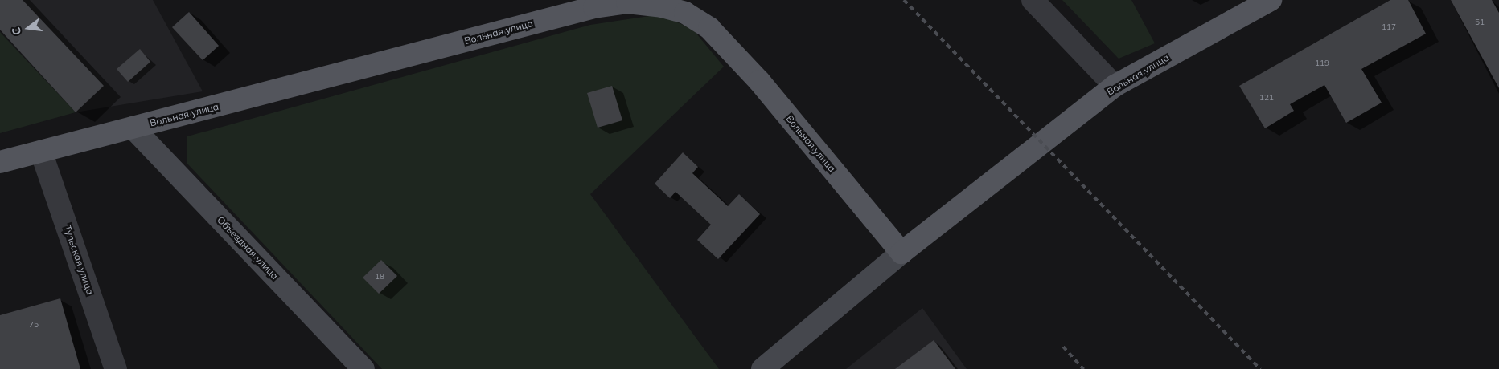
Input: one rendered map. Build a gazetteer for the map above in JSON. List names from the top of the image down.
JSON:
{
  "streets": {
    "main road": ["Вольная улица"],
    "street": ["Объездная улица", "Тульская улица"]
  },
  "crossings": [
    ["Вольная улица", "Объездная улица"],
    ["Вольная улица", "Тульская улица"]
  ],
  "house_numbers": [
    "51",
    "117",
    "119",
    "121",
    "18",
    "75"
  ],
  "north": "left"
}
